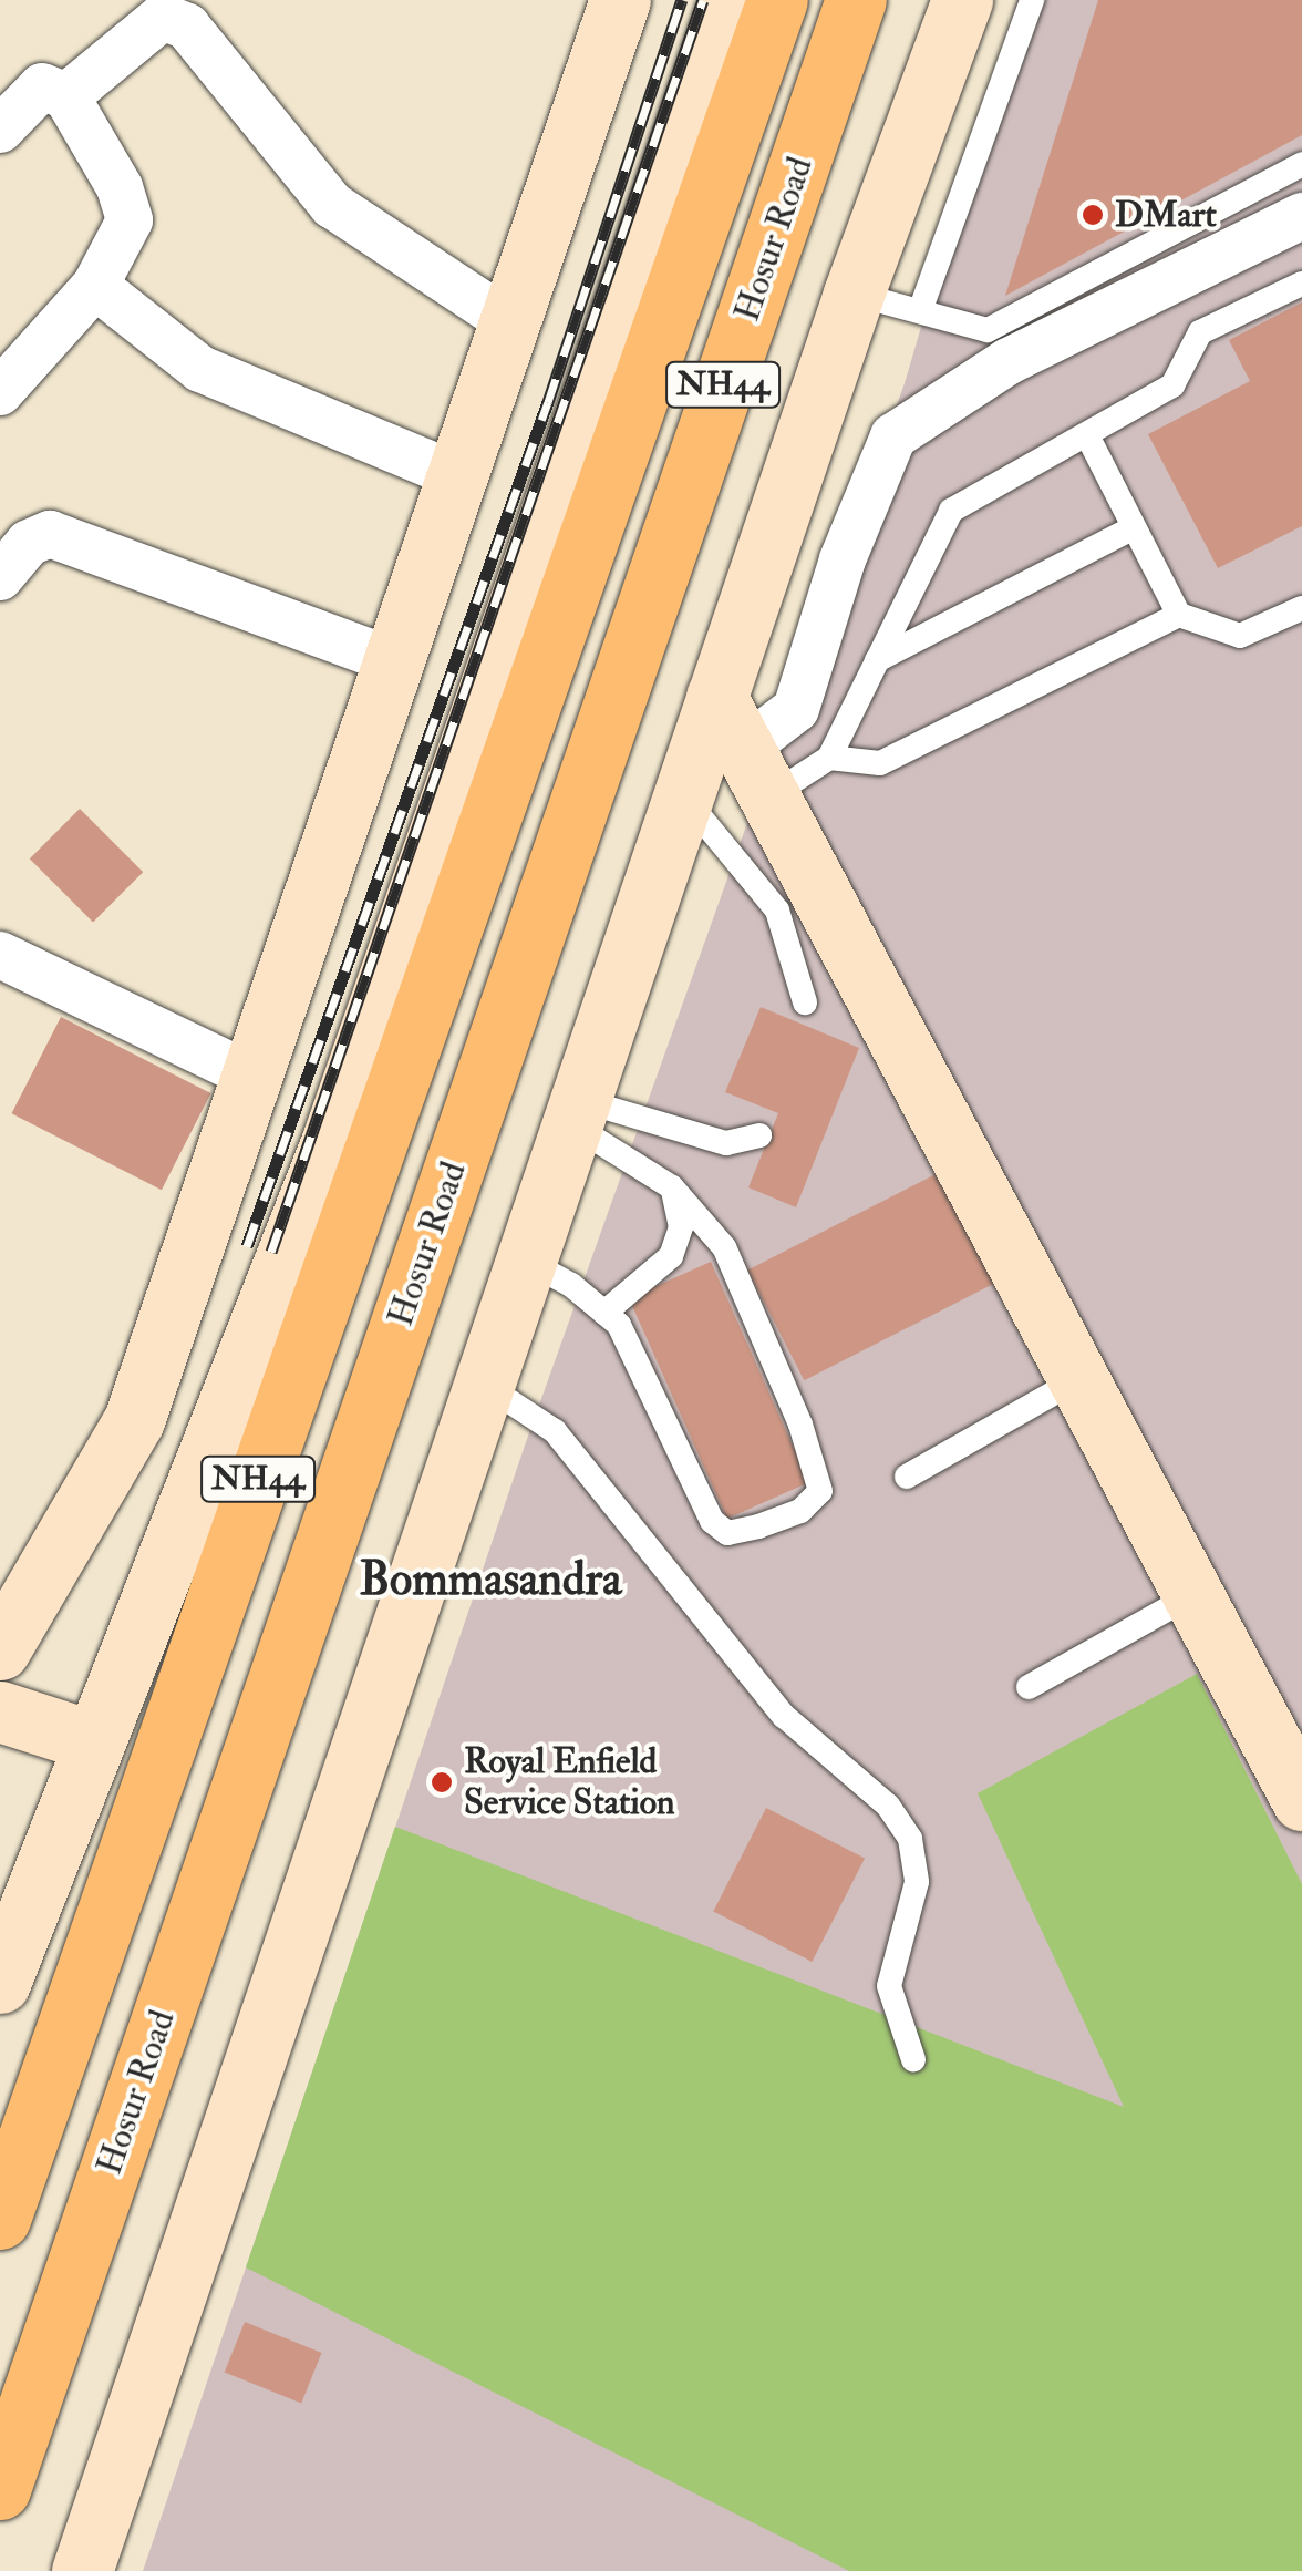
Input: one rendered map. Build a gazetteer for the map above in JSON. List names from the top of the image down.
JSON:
{
  "streets": {
    "highway": ["Hosur Road", "NH44"]
  },
  "districts": ["Bommasandra"],
  "places": ["DMart", "Royal Enfield Service Station"]
}
